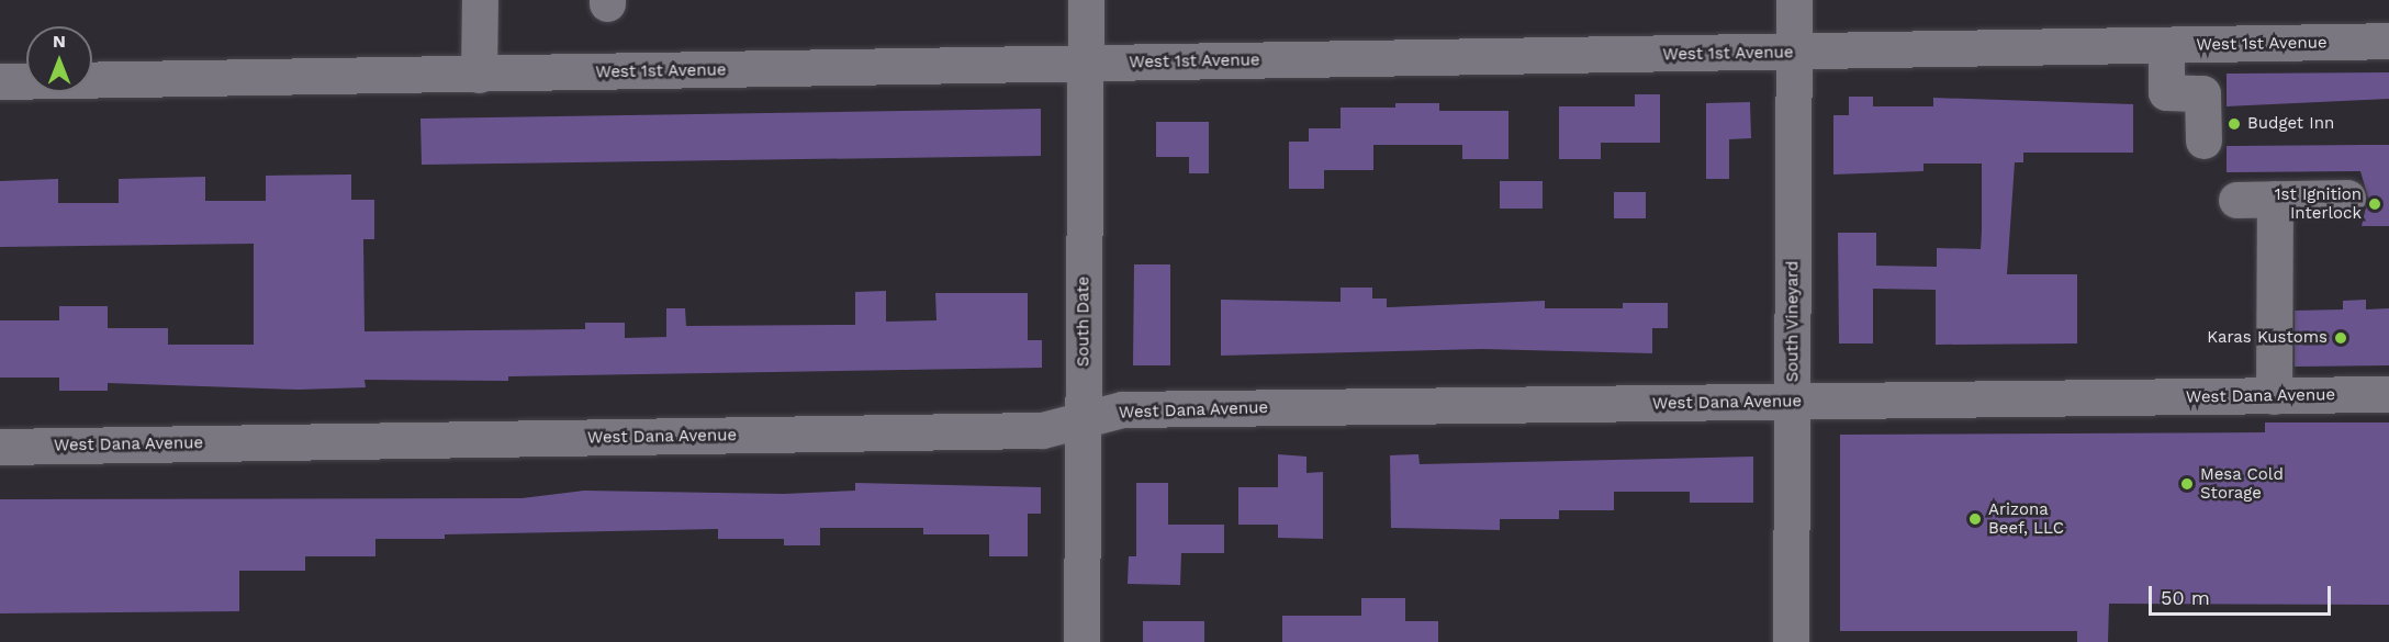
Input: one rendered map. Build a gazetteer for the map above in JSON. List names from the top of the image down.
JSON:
{
  "streets": {
    "street": [
      "West 1st Avenue",
      "South Date",
      "South Vineyard",
      "West Dana Avenue"
    ]
  },
  "crossings": [
    ["West 1st Avenue", "South Date"],
    ["West 1st Avenue", "South Vineyard"],
    ["South Date", "West Dana Avenue"],
    ["South Vineyard", "West Dana Avenue"]
  ],
  "places": [
    "Budget Inn",
    "1st Ignition Interlock",
    "Karas Kustoms",
    "Mesa Cold Storage",
    "Arizona Beef, LLC"
  ],
  "scale_bar": "50 m",
  "north": "top"
}
